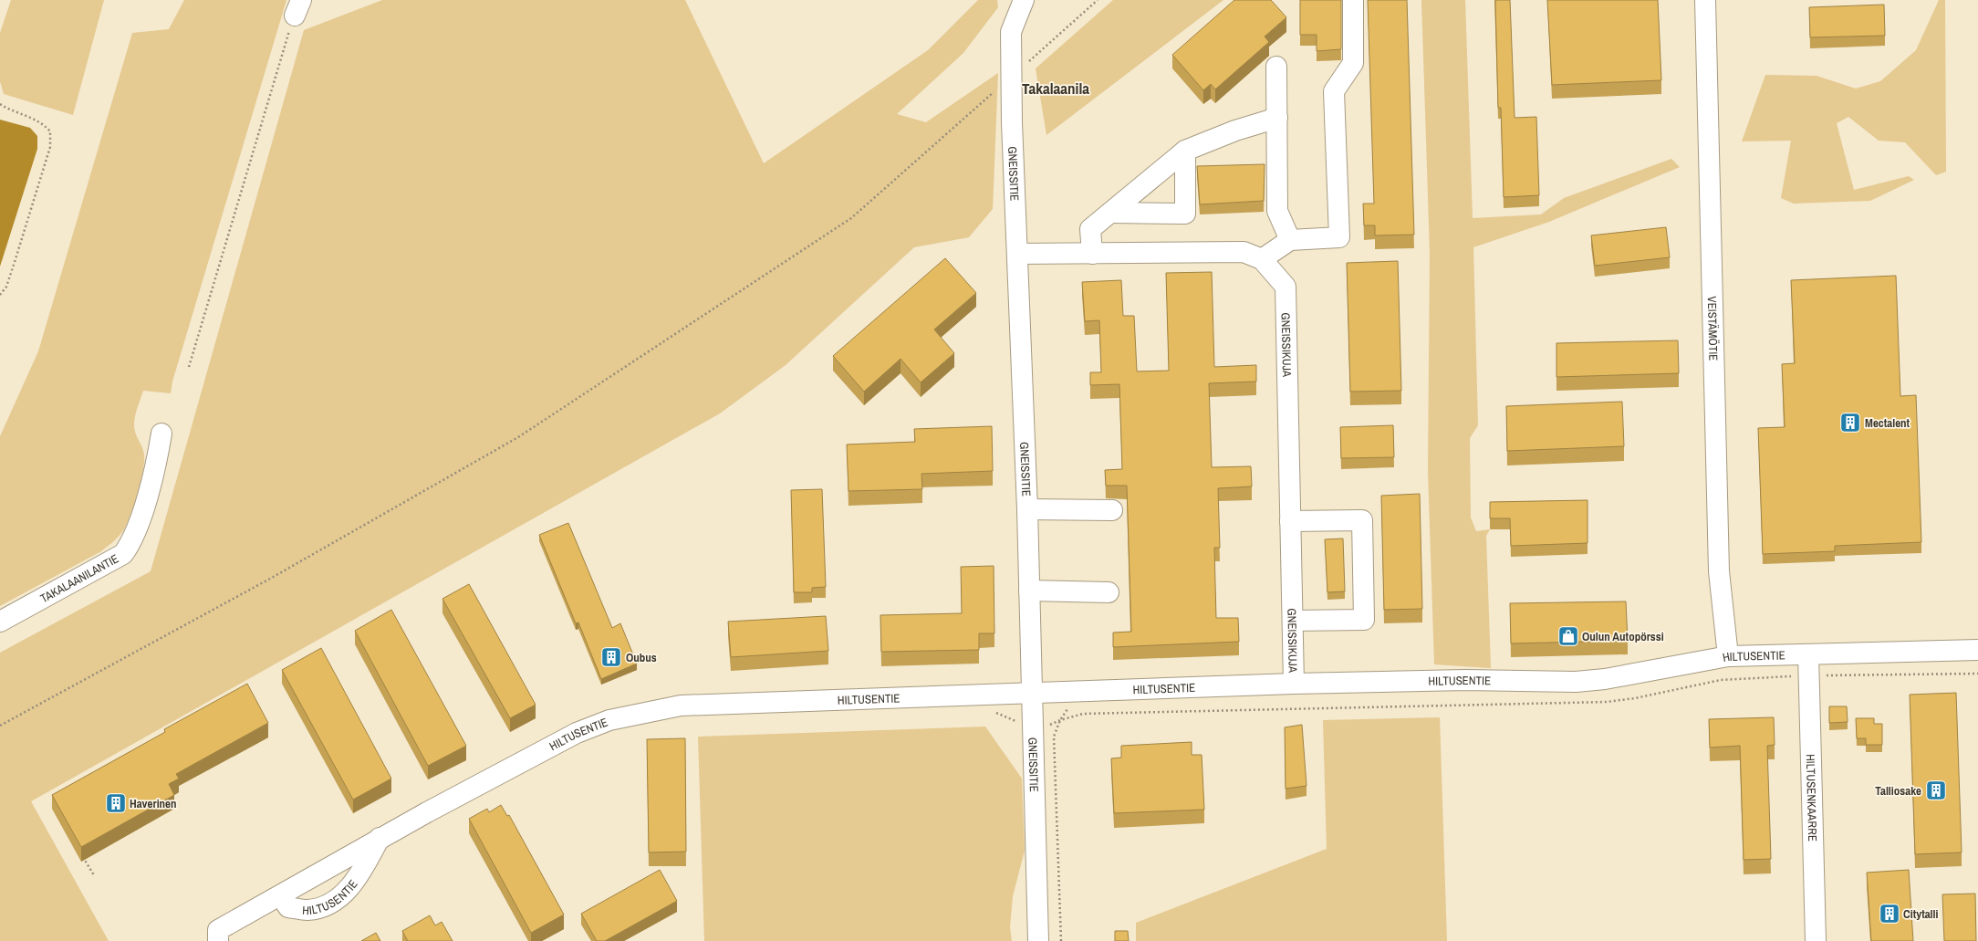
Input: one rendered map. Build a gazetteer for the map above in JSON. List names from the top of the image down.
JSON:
{
  "streets": {
    "street": [
      "GNEISSITIE",
      "VEISTÄMÖTIE",
      "GNEISSIKUJA",
      "TAKALAANILANTIE",
      "HILTUSENTIE",
      "HILTUSENKAARRE"
    ]
  },
  "crossings": [
    ["GNEISSITIE", "GNEISSIKUJA"],
    ["GNEISSITIE", "HILTUSENTIE"],
    ["VEISTÄMÖTIE", "HILTUSENTIE"],
    ["GNEISSIKUJA", "HILTUSENTIE"],
    ["HILTUSENTIE", "HILTUSENKAARRE"]
  ],
  "districts": ["Takalaanila"],
  "places": {
    "building": [
      "Mectalent",
      "Oubus",
      "Talliosake",
      "Haverinen",
      "Citytalli"
    ],
    "shop": ["Oulun Autopörssi"]
  }
}
